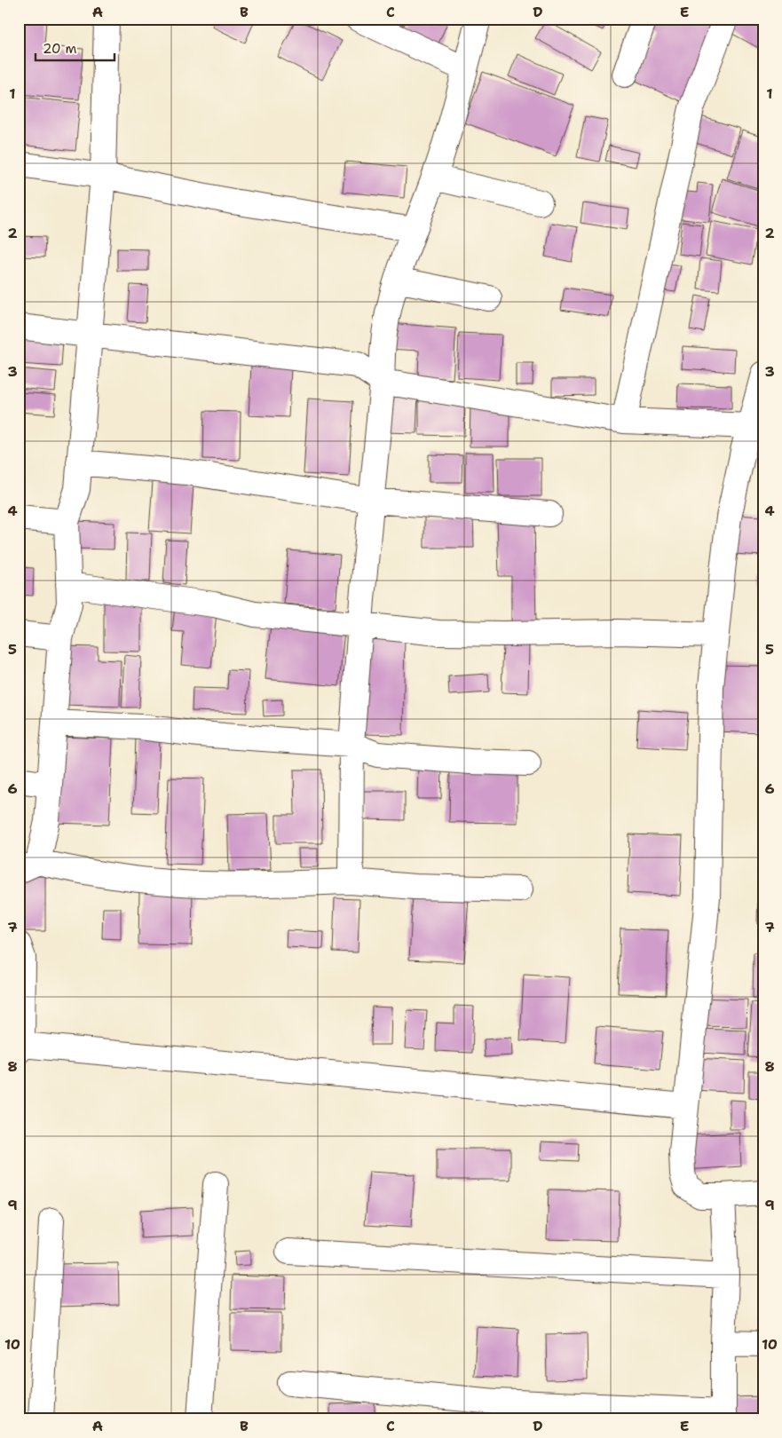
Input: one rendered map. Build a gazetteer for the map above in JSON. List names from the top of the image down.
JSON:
{
  "scale_bar": "20 m",
  "grid": {
    "columns": [
      "A",
      "B",
      "C",
      "D",
      "E"
    ],
    "rows": [
      "1",
      "2",
      "3",
      "4",
      "5",
      "6",
      "7",
      "8",
      "9",
      "10"
    ]
  }
}
